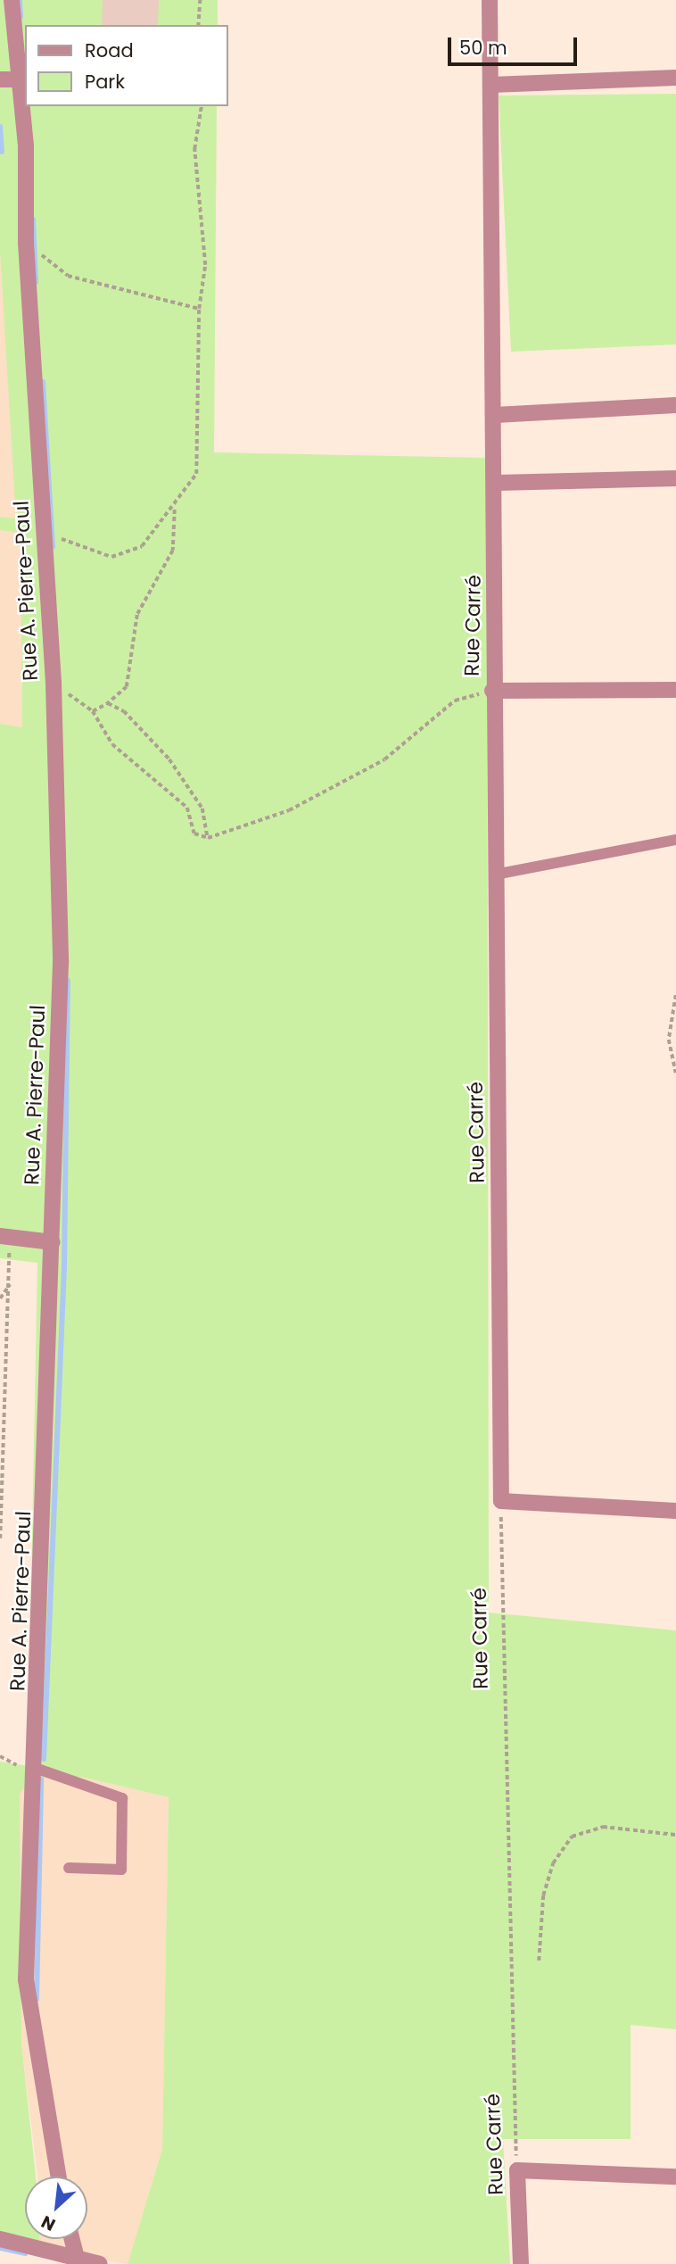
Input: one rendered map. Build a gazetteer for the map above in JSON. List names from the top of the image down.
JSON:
{
  "streets": {
    "street": ["Rue A. Pierre-Paul", "Rue Carré"]
  },
  "legend": ["Road", "Park"],
  "scale_bar": "50 m",
  "north": "bottom left"
}
